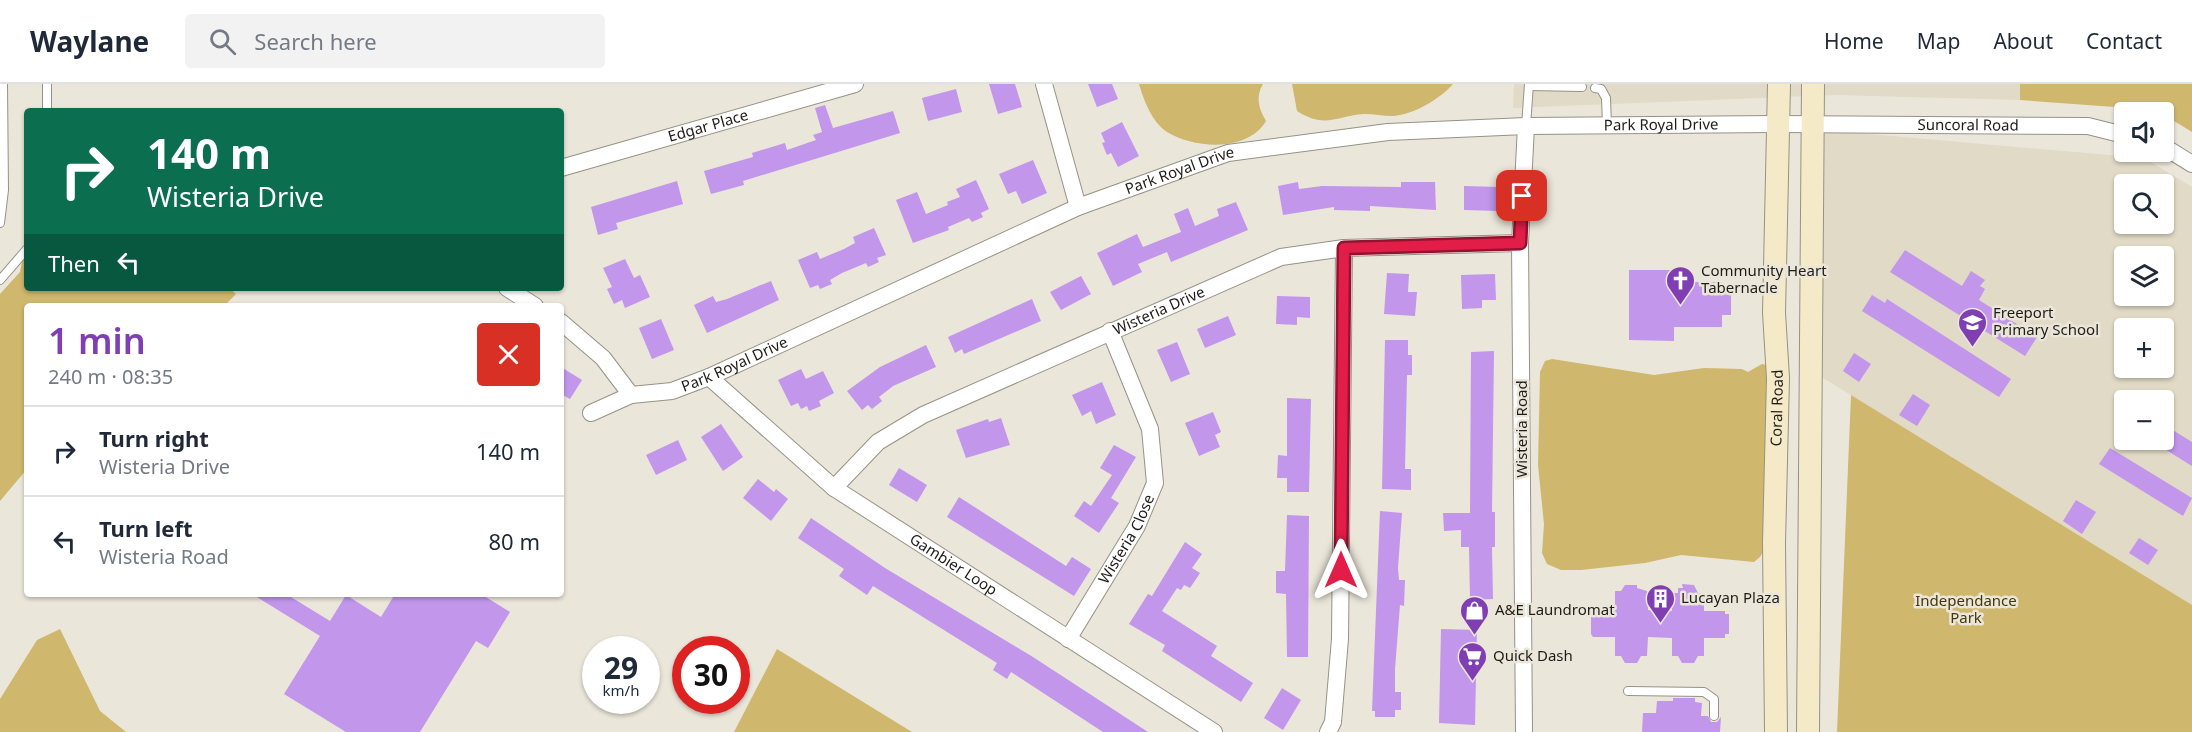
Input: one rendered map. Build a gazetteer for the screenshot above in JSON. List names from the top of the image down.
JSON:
{
  "streets": {
    "main road": ["Coral Road"],
    "street": [
      "Park Royal Drive",
      "Suncoral Road",
      "Edgar Place",
      "Wisteria Drive",
      "Wisteria Road",
      "Wisteria Close",
      "Gambier Loop"
    ]
  },
  "crossings": [
    ["Park Royal Drive", "Suncoral Road"],
    ["Park Royal Drive", "Coral Road"],
    ["Park Royal Drive", "Wisteria Road"],
    ["Park Royal Drive", "Gambier Loop"],
    ["Wisteria Drive", "Wisteria Road"],
    ["Wisteria Drive", "Wisteria Close"],
    ["Wisteria Drive", "Gambier Loop"],
    ["Wisteria Close", "Gambier Loop"]
  ],
  "parks": ["Independance Park"],
  "places": {
    "church": ["Community Heart Tabernacle"],
    "school or university": ["Freeport Primary School"],
    "building": ["Lucayan Plaza"],
    "shop": ["A&E Laundromat"],
    "supermarket": ["Quick Dash"]
  },
  "page": {
    "header": "Waylane",
    "search": "Search here",
    "nav": [
      "Home",
      "Map",
      "About",
      "Contact"
    ],
    "map_buttons": ["+", "−"],
    "turn": ["140 m", "Wisteria Drive"],
    "then": "Then",
    "heading": ["1 min", "240 m · 08:35"],
    "list": [
      {
        "name": "Turn right",
        "note": "Wisteria Drive",
        "value": "140 m"
      },
      {
        "name": "Turn left",
        "note": "Wisteria Road",
        "value": "80 m"
      }
    ],
    "speed": "29 km/h",
    "limit": "30"
  }
}
